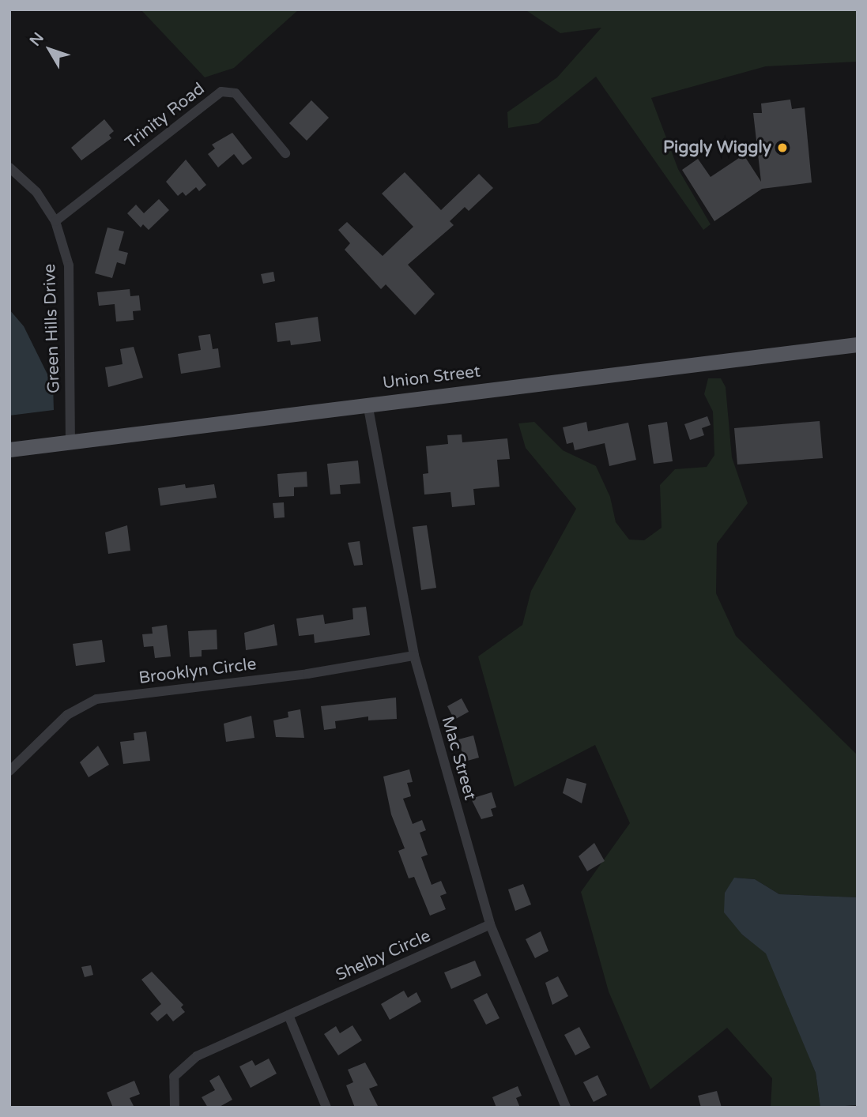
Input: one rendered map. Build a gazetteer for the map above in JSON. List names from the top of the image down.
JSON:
{
  "streets": {
    "main road": ["Union Street"],
    "street": [
      "Trinity Road",
      "Green Hills Drive",
      "Brooklyn Circle",
      "Mac Street",
      "Shelby Circle"
    ]
  },
  "crossings": [
    ["Trinity Road", "Green Hills Drive"],
    ["Green Hills Drive", "Union Street"],
    ["Union Street", "Mac Street"],
    ["Brooklyn Circle", "Mac Street"],
    ["Mac Street", "Shelby Circle"]
  ],
  "places": ["Piggly Wiggly"],
  "north": "top left"
}
